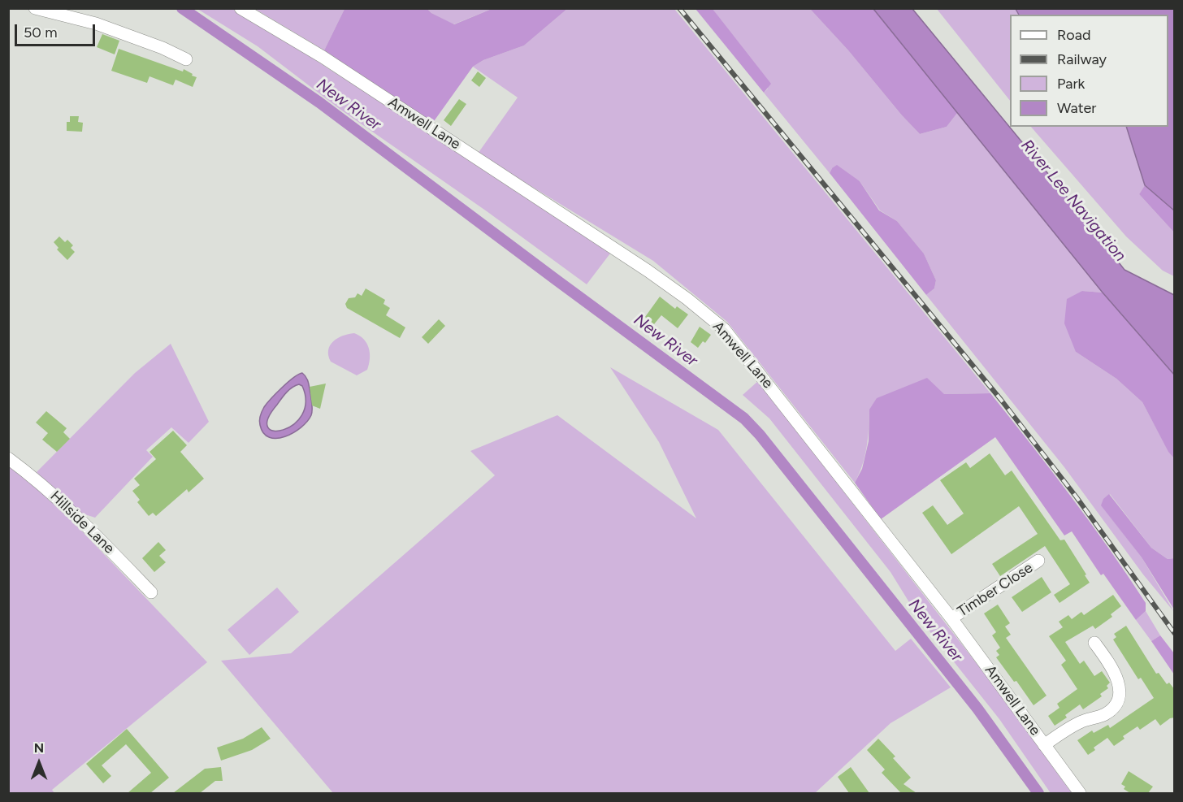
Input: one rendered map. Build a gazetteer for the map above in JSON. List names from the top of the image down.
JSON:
{
  "streets": {
    "street": ["Amwell Lane", "Hillside Lane", "Timber Close"]
  },
  "crossings": [
    ["Amwell Lane", "Timber Close"]
  ],
  "water": ["New River", "River Lee Navigation"],
  "legend": [
    "Road",
    "Railway",
    "Park",
    "Water"
  ],
  "scale_bar": "50 m",
  "north": "top"
}
